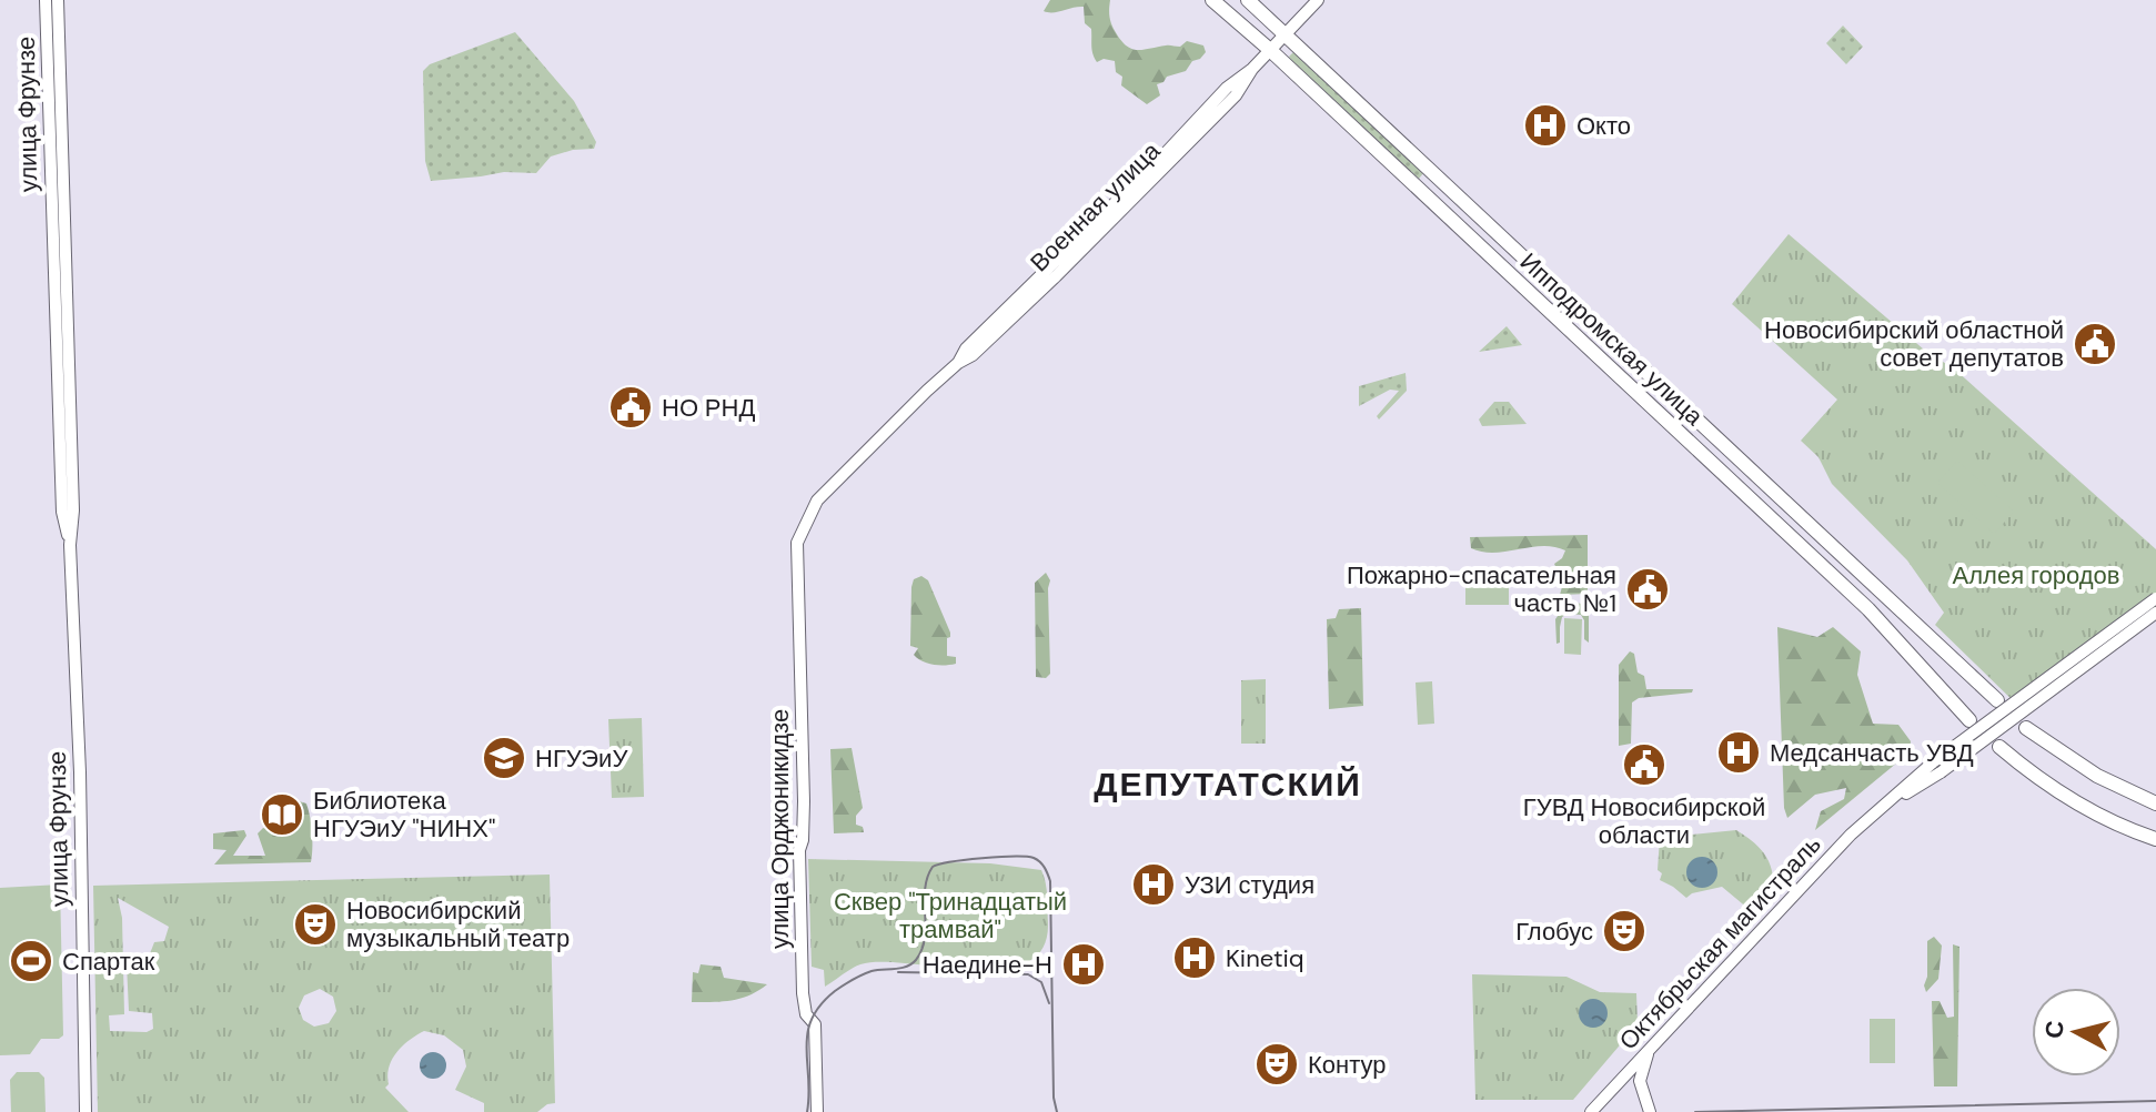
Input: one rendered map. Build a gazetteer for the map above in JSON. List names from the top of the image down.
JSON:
{
  "streets": {
    "highway": ["Ипподромская улица"],
    "main road": [
      "улица Фрунзе",
      "Военная улица",
      "улица Орджоникидзе",
      "Октябрьская магистраль"
    ]
  },
  "crossings": [
    ["Военная улица", "Ипподромская улица"],
    ["Военная улица", "улица Орджоникидзе"]
  ],
  "districts": ["ДЕПУТАТСКИЙ"],
  "parks": ["Аллея городов", "Сквер \"Тринадцатый трамвай\""],
  "places": {
    "hospital": [
      "Окто",
      "Медсанчасть УВД",
      "УЗИ студия",
      "Kinetiq",
      "Наедине-Н"
    ],
    "public building": [
      "Новосибирский областной совет депутатов",
      "НО РНД",
      "Пожарно-спасательная часть №1",
      "ГУВД Новосибирской области"
    ],
    "school or university": ["НГУЭиУ"],
    "library": ["Библиотека НГУЭиУ \"НИНХ\""],
    "theatre": ["Новосибирский музыкальный театр", "Глобус", "Контур"],
    "sports": ["Спартак"]
  },
  "north": "left"
}
